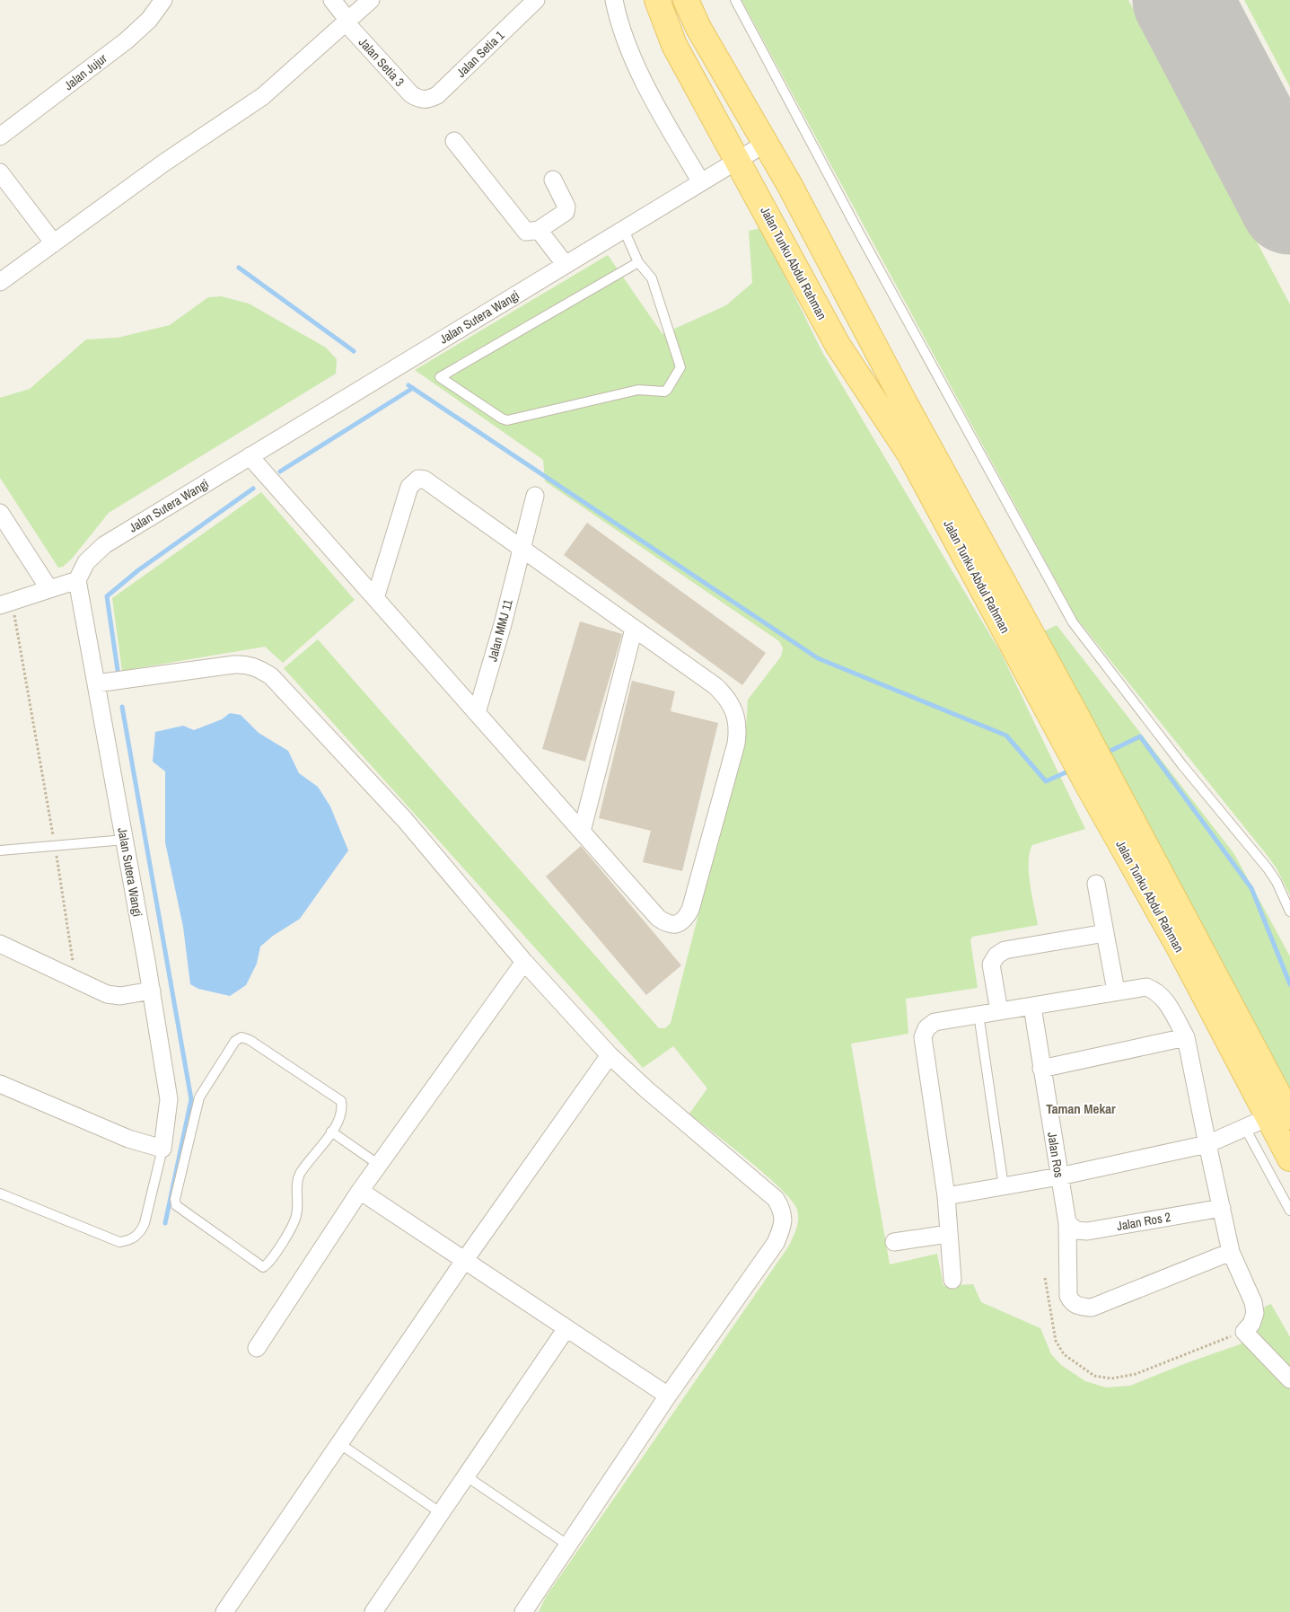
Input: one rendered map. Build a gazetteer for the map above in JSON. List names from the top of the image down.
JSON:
{
  "streets": {
    "main road": ["Jalan Tunku Abdul Rahman"],
    "street": [
      "Jalan Setia 1",
      "Jalan Setia 3",
      "Jalan Jujur",
      "Jalan Sutera Wangi",
      "Jalan MMJ 11",
      "Jalan Ros",
      "Jalan Ros 2"
    ]
  },
  "crossings": [
    ["Jalan Setia 1", "Jalan Setia 3"],
    ["Jalan Tunku Abdul Rahman", "Jalan Sutera Wangi"],
    ["Jalan Ros", "Jalan Ros 2"]
  ],
  "districts": ["Taman Mekar"]
}
